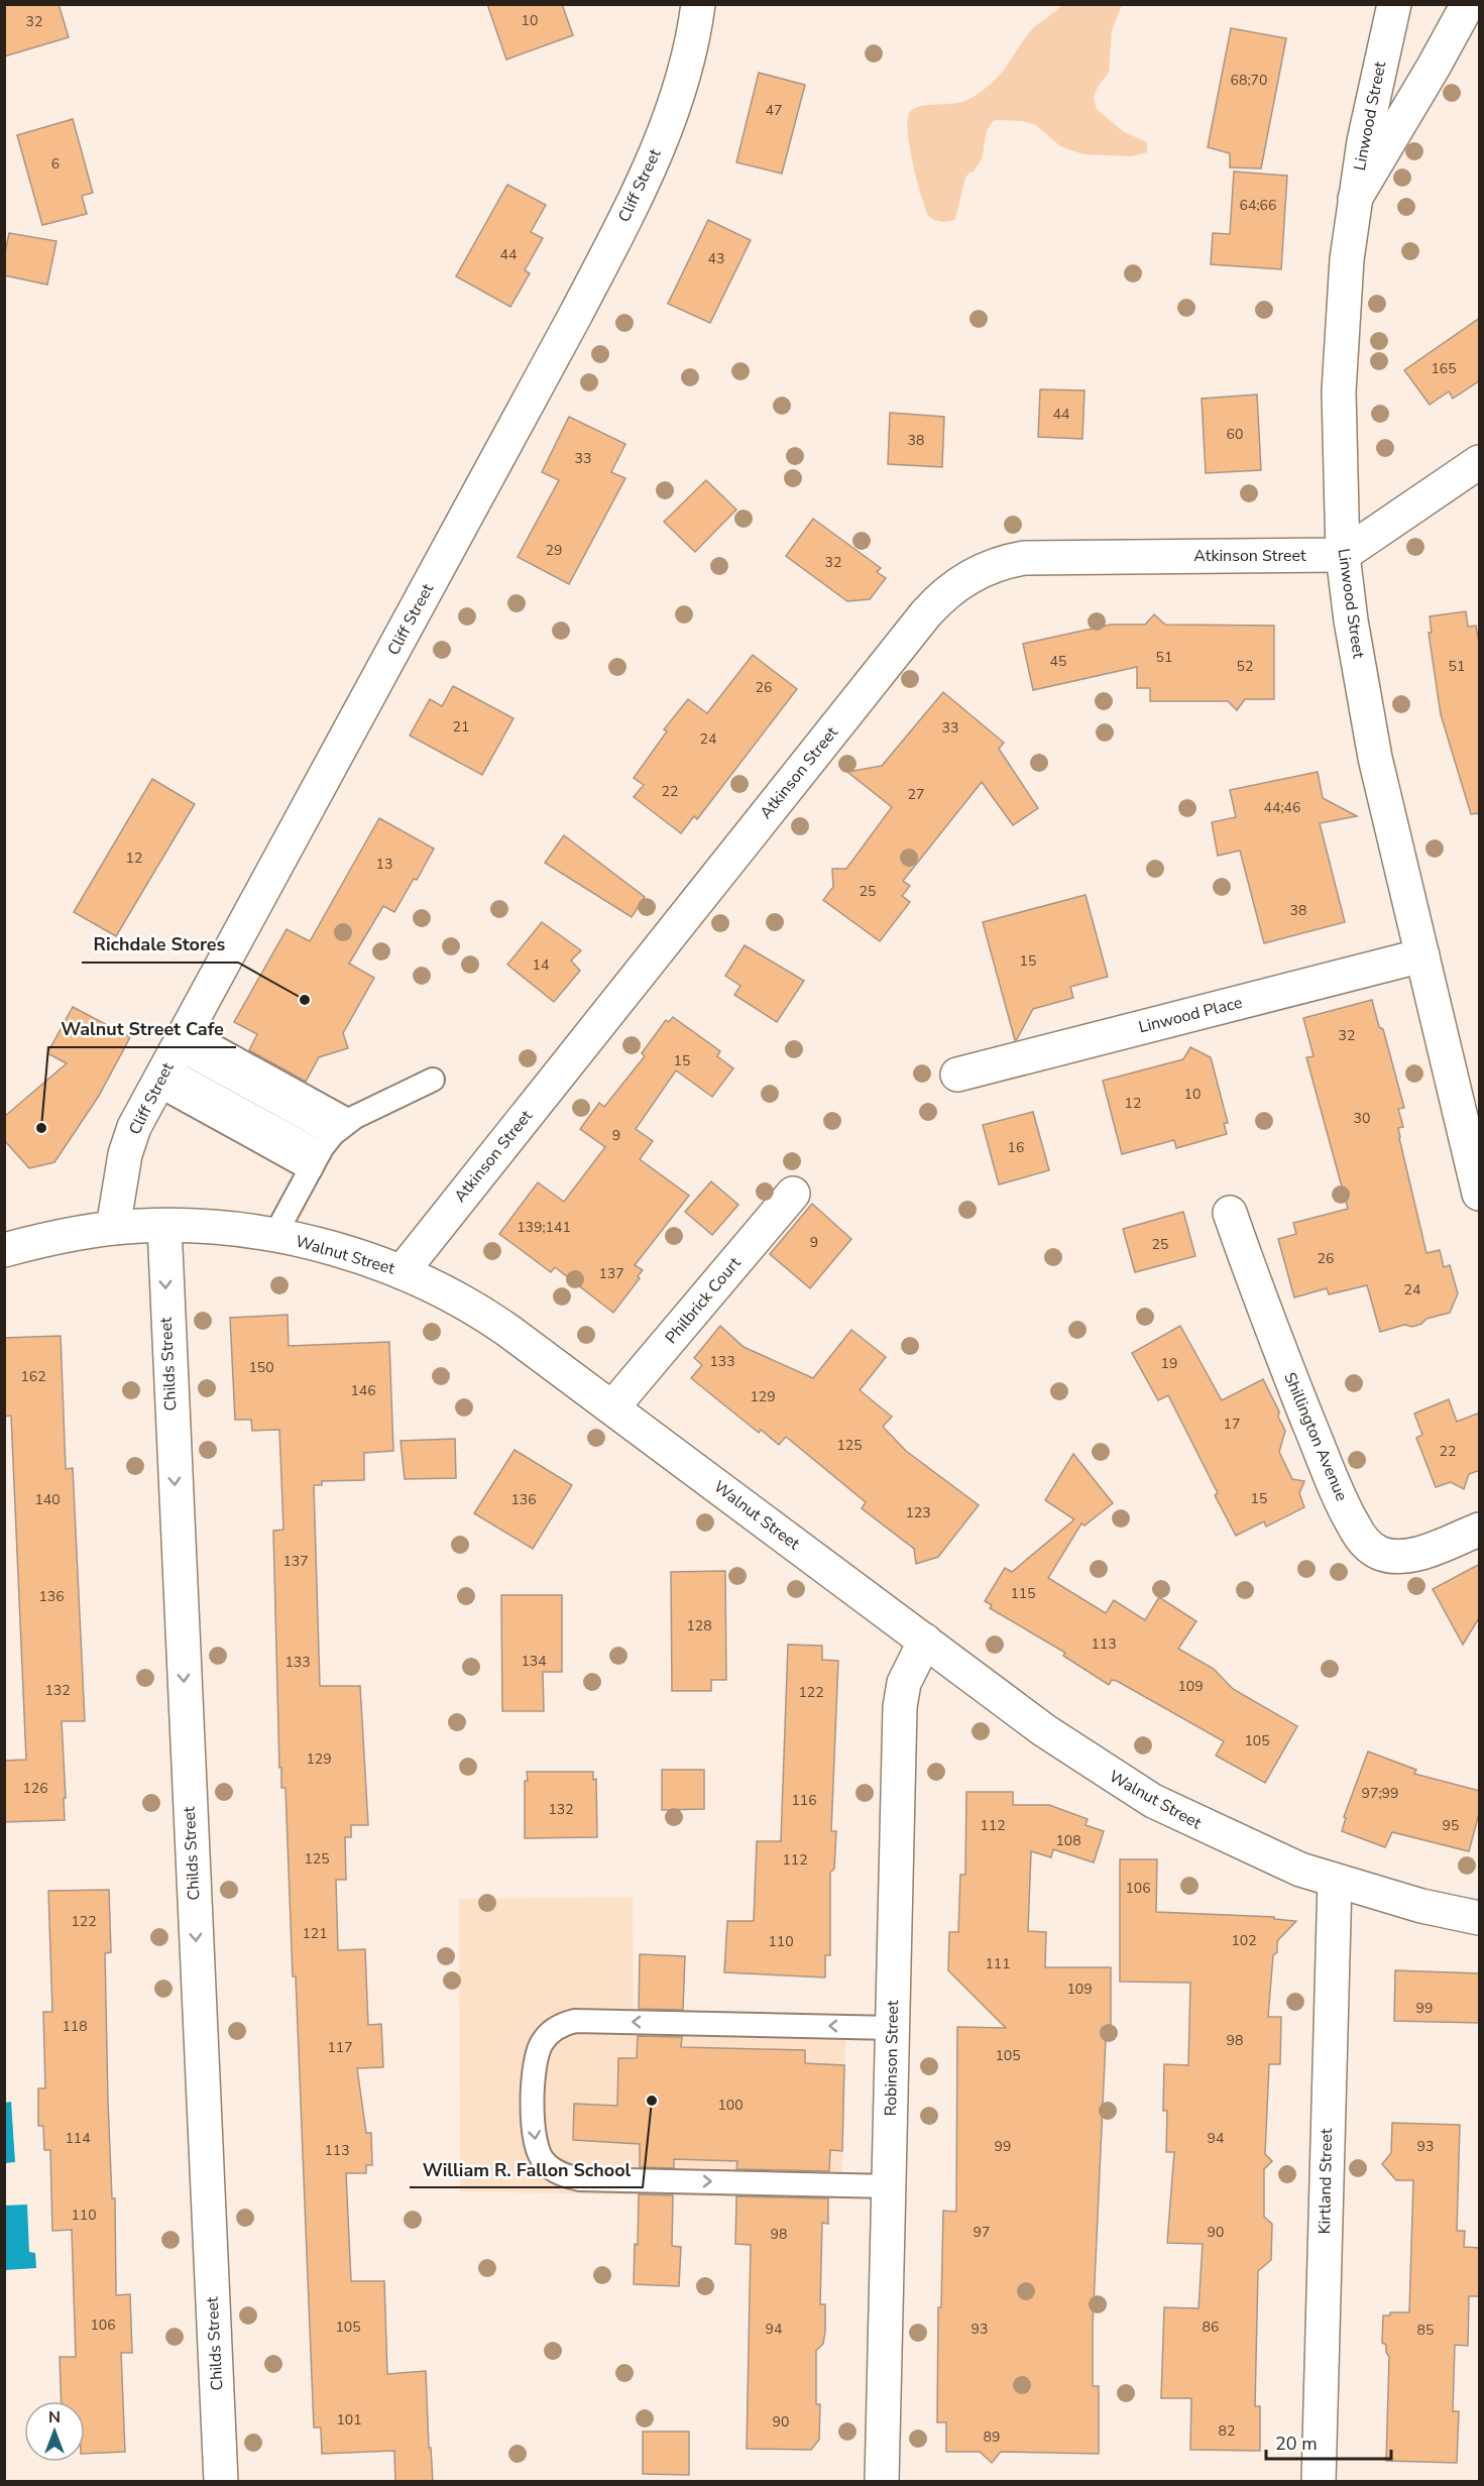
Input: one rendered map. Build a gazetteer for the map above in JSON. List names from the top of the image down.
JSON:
{
  "streets": {
    "street": [
      "Linwood Street",
      "Cliff Street",
      "Atkinson Street",
      "Linwood Place",
      "Walnut Street",
      "Philbrick Court",
      "Childs Street",
      "Shillington Avenue",
      "Robinson Street",
      "Kirtland Street"
    ]
  },
  "crossings": [
    ["Linwood Street", "Atkinson Street"],
    ["Linwood Street", "Linwood Place"],
    ["Cliff Street", "Walnut Street"],
    ["Atkinson Street", "Walnut Street"],
    ["Walnut Street", "Philbrick Court"],
    ["Walnut Street", "Childs Street"],
    ["Walnut Street", "Robinson Street"],
    ["Walnut Street", "Kirtland Street"]
  ],
  "one_way": ["Childs Street"],
  "places": ["Richdale Stores", "Walnut Street Cafe", "William R. Fallon School"],
  "house_numbers": [
    "10",
    "32",
    "68;70",
    "47",
    "6",
    "64;66",
    "44",
    "43",
    "165",
    "44",
    "60",
    "38",
    "33",
    "29",
    "32",
    "51",
    "45",
    "52",
    "51",
    "26",
    "21",
    "33",
    "24",
    "22",
    "27",
    "44;46",
    "12",
    "13",
    "25",
    "38",
    "15",
    "14",
    "32",
    "15",
    "10",
    "12",
    "30",
    "9",
    "16",
    "139;141",
    "9",
    "25",
    "26",
    "137",
    "24",
    "133",
    "19",
    "150",
    "162",
    "146",
    "129",
    "17",
    "125",
    "22",
    "15",
    "140",
    "136",
    "123",
    "137",
    "115",
    "136",
    "128",
    "113",
    "134",
    "133",
    "109",
    "132",
    "122",
    "105",
    "129",
    "126",
    "97;99",
    "116",
    "132",
    "112",
    "95",
    "108",
    "125",
    "112",
    "106",
    "122",
    "121",
    "102",
    "110",
    "111",
    "109",
    "99",
    "118",
    "98",
    "117",
    "105",
    "100",
    "114",
    "94",
    "99",
    "93",
    "113",
    "110",
    "97",
    "90",
    "98",
    "106",
    "105",
    "86",
    "94",
    "93",
    "85",
    "101",
    "90",
    "82",
    "89"
  ],
  "scale_bar": "20 m",
  "north": "top"
}
